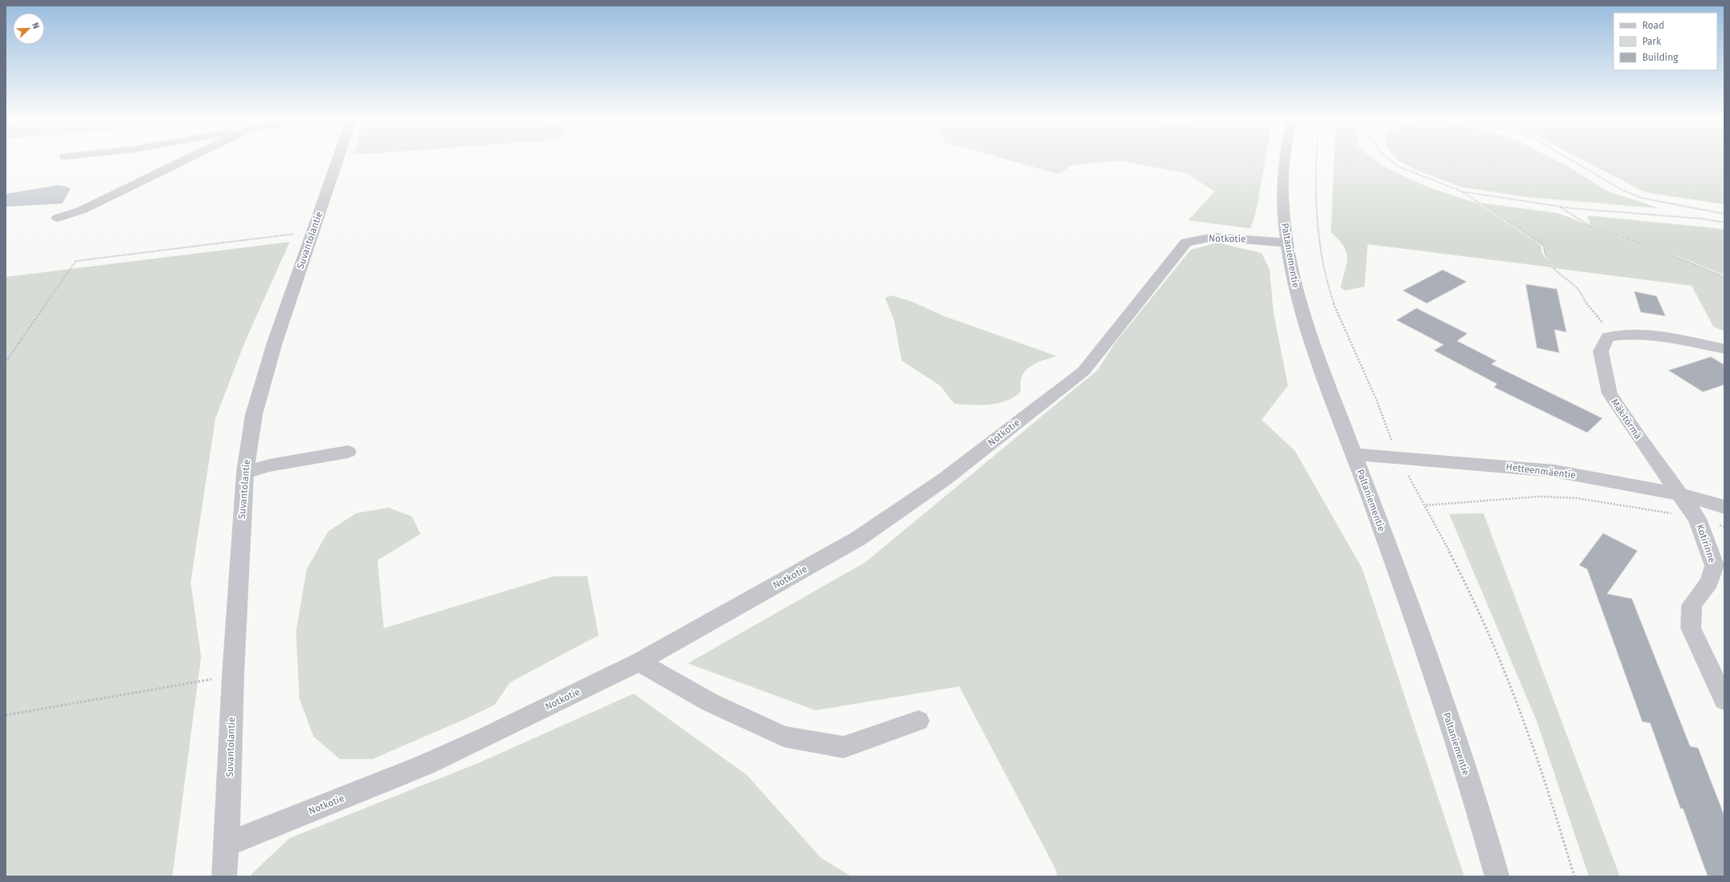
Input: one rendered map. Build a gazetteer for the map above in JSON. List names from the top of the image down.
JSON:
{
  "streets": {
    "street": [
      "Notkotie",
      "Suvantolantie",
      "Paltaniementie",
      "Mäkitörmä",
      "Hetteenmäentie",
      "Kotirinne"
    ]
  },
  "crossings": [
    ["Notkotie", "Suvantolantie"],
    ["Notkotie", "Paltaniementie"],
    ["Paltaniementie", "Hetteenmäentie"],
    ["Mäkitörmä", "Hetteenmäentie"],
    ["Mäkitörmä", "Kotirinne"],
    ["Hetteenmäentie", "Kotirinne"]
  ],
  "legend": ["Road", "Park", "Building"],
  "north": "top right"
}
